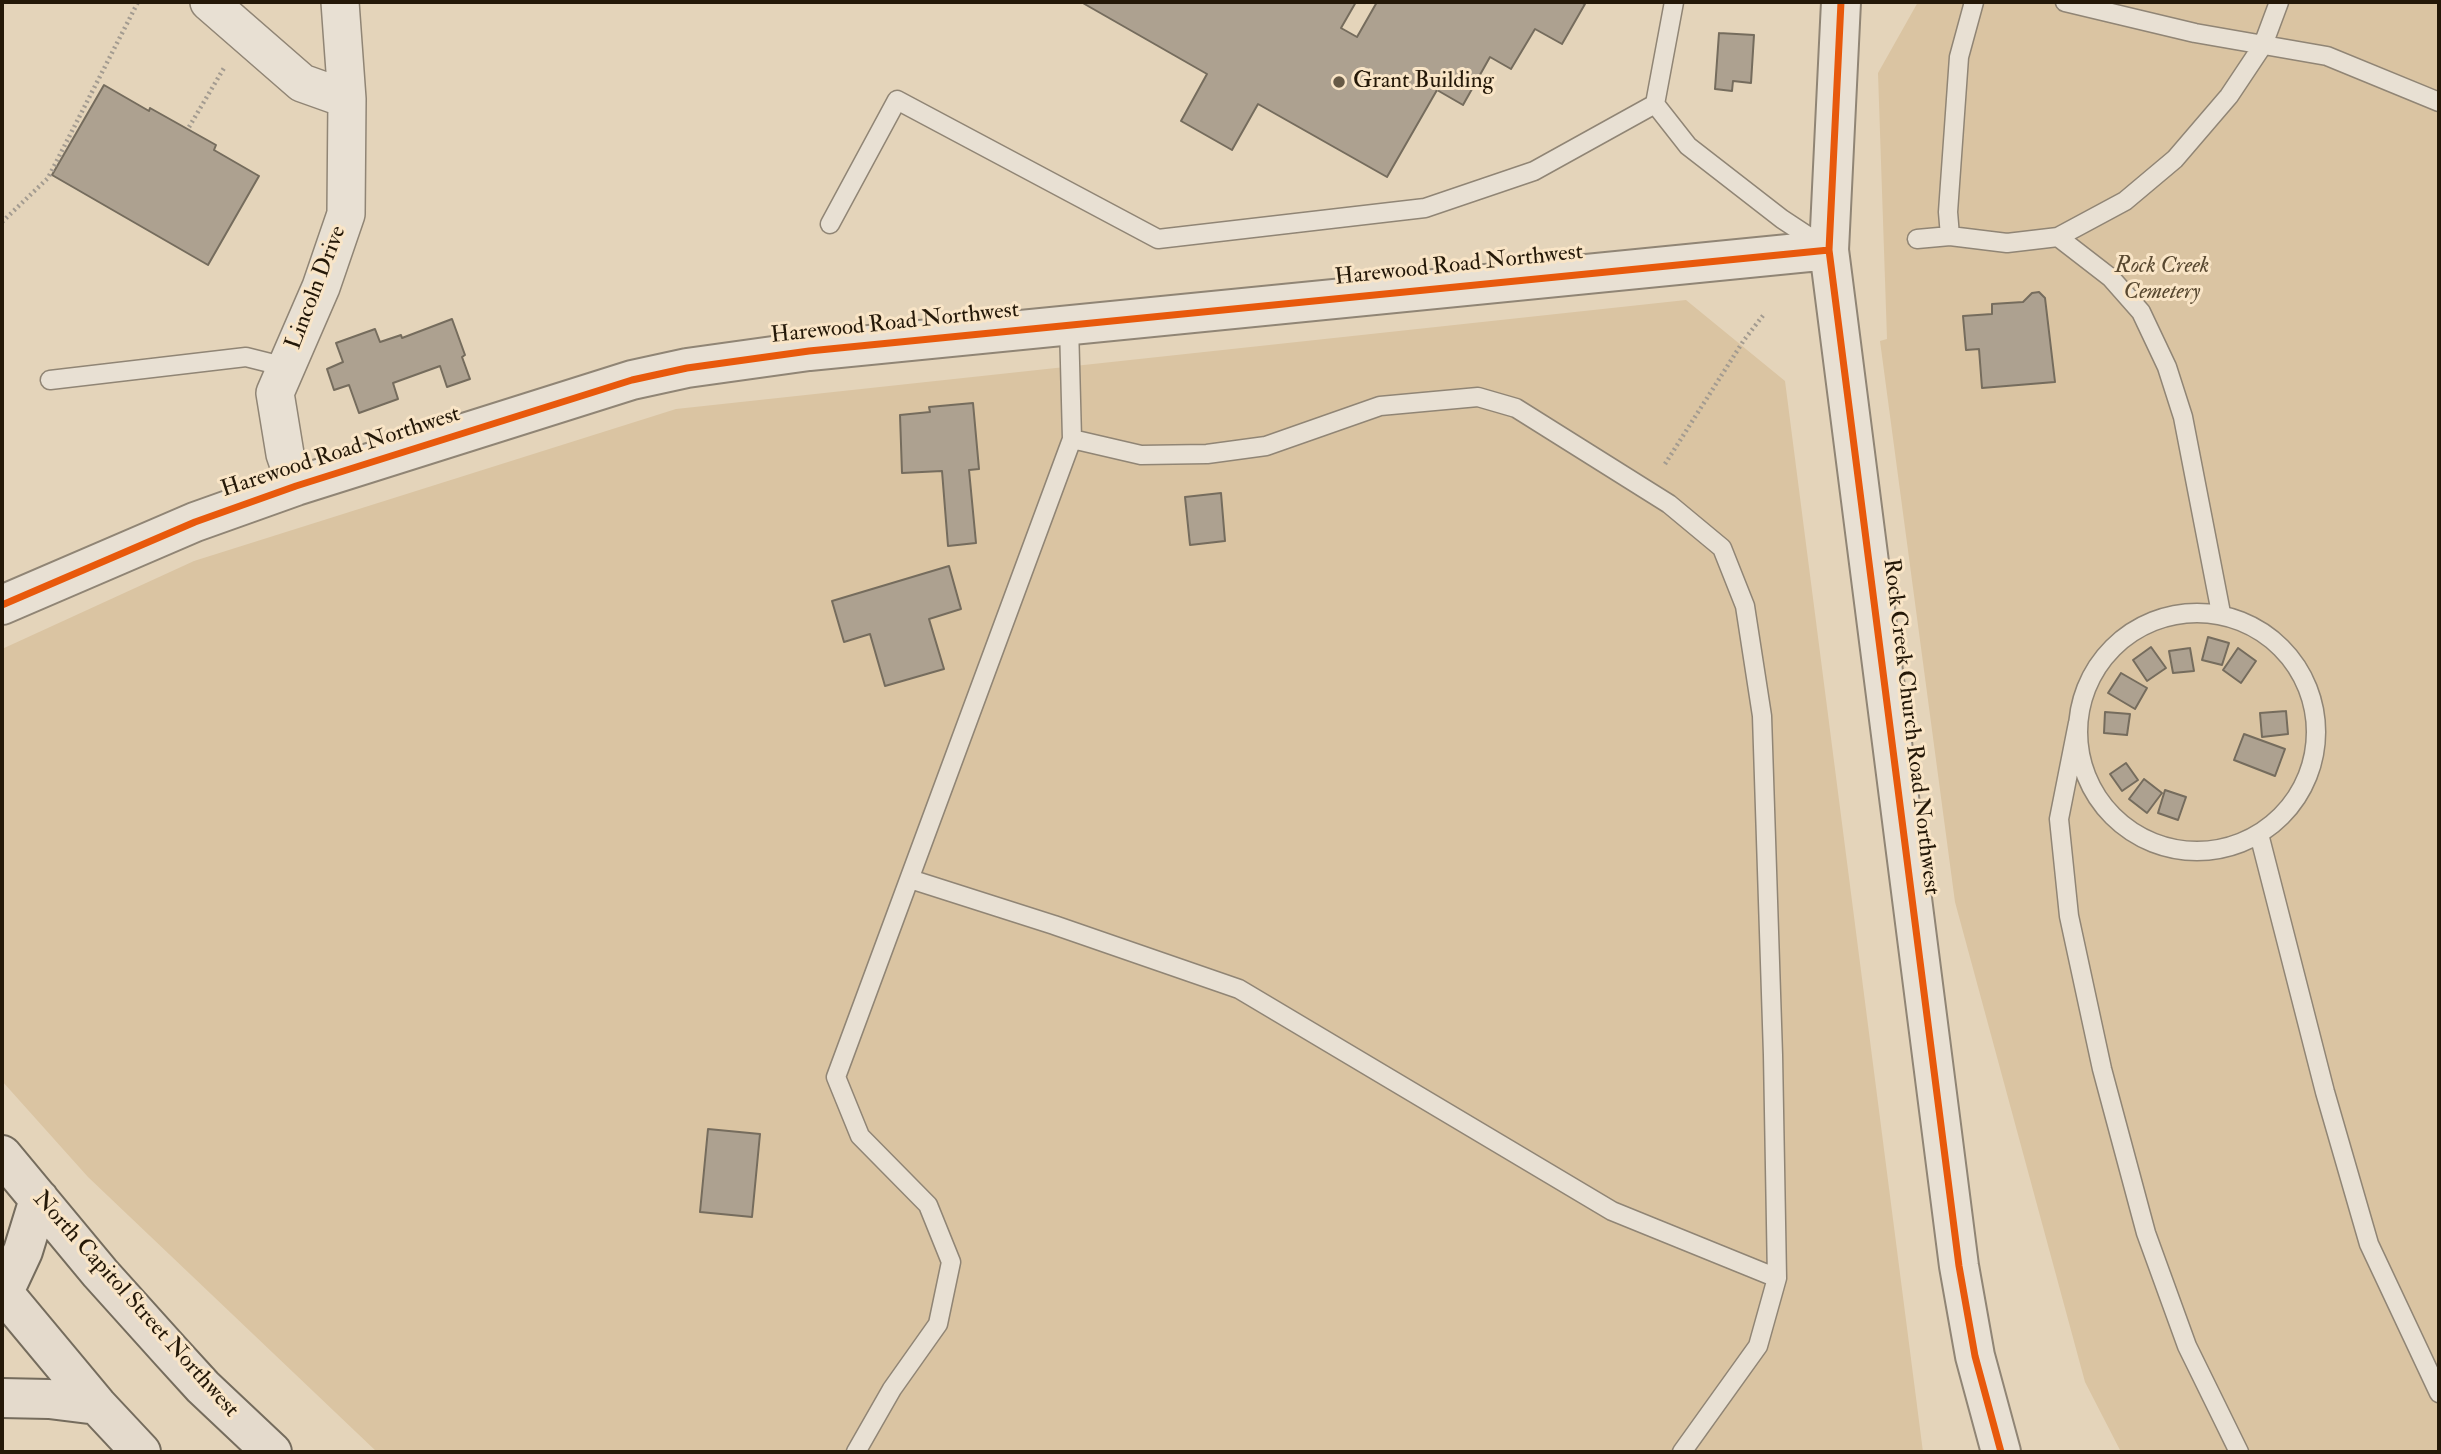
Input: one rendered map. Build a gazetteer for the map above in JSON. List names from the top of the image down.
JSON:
{
  "streets": {
    "main road": ["North Capitol Street Northwest"],
    "street": ["Harewood Road Northwest", "Lincoln Drive", "Rock Creek Church Road Northwest"]
  },
  "crossings": [
    ["Harewood Road Northwest", "Lincoln Drive"],
    ["Harewood Road Northwest", "Rock Creek Church Road Northwest"]
  ],
  "parks": ["Rock Creek Cemetery"],
  "places": ["Grant Building"]
}
